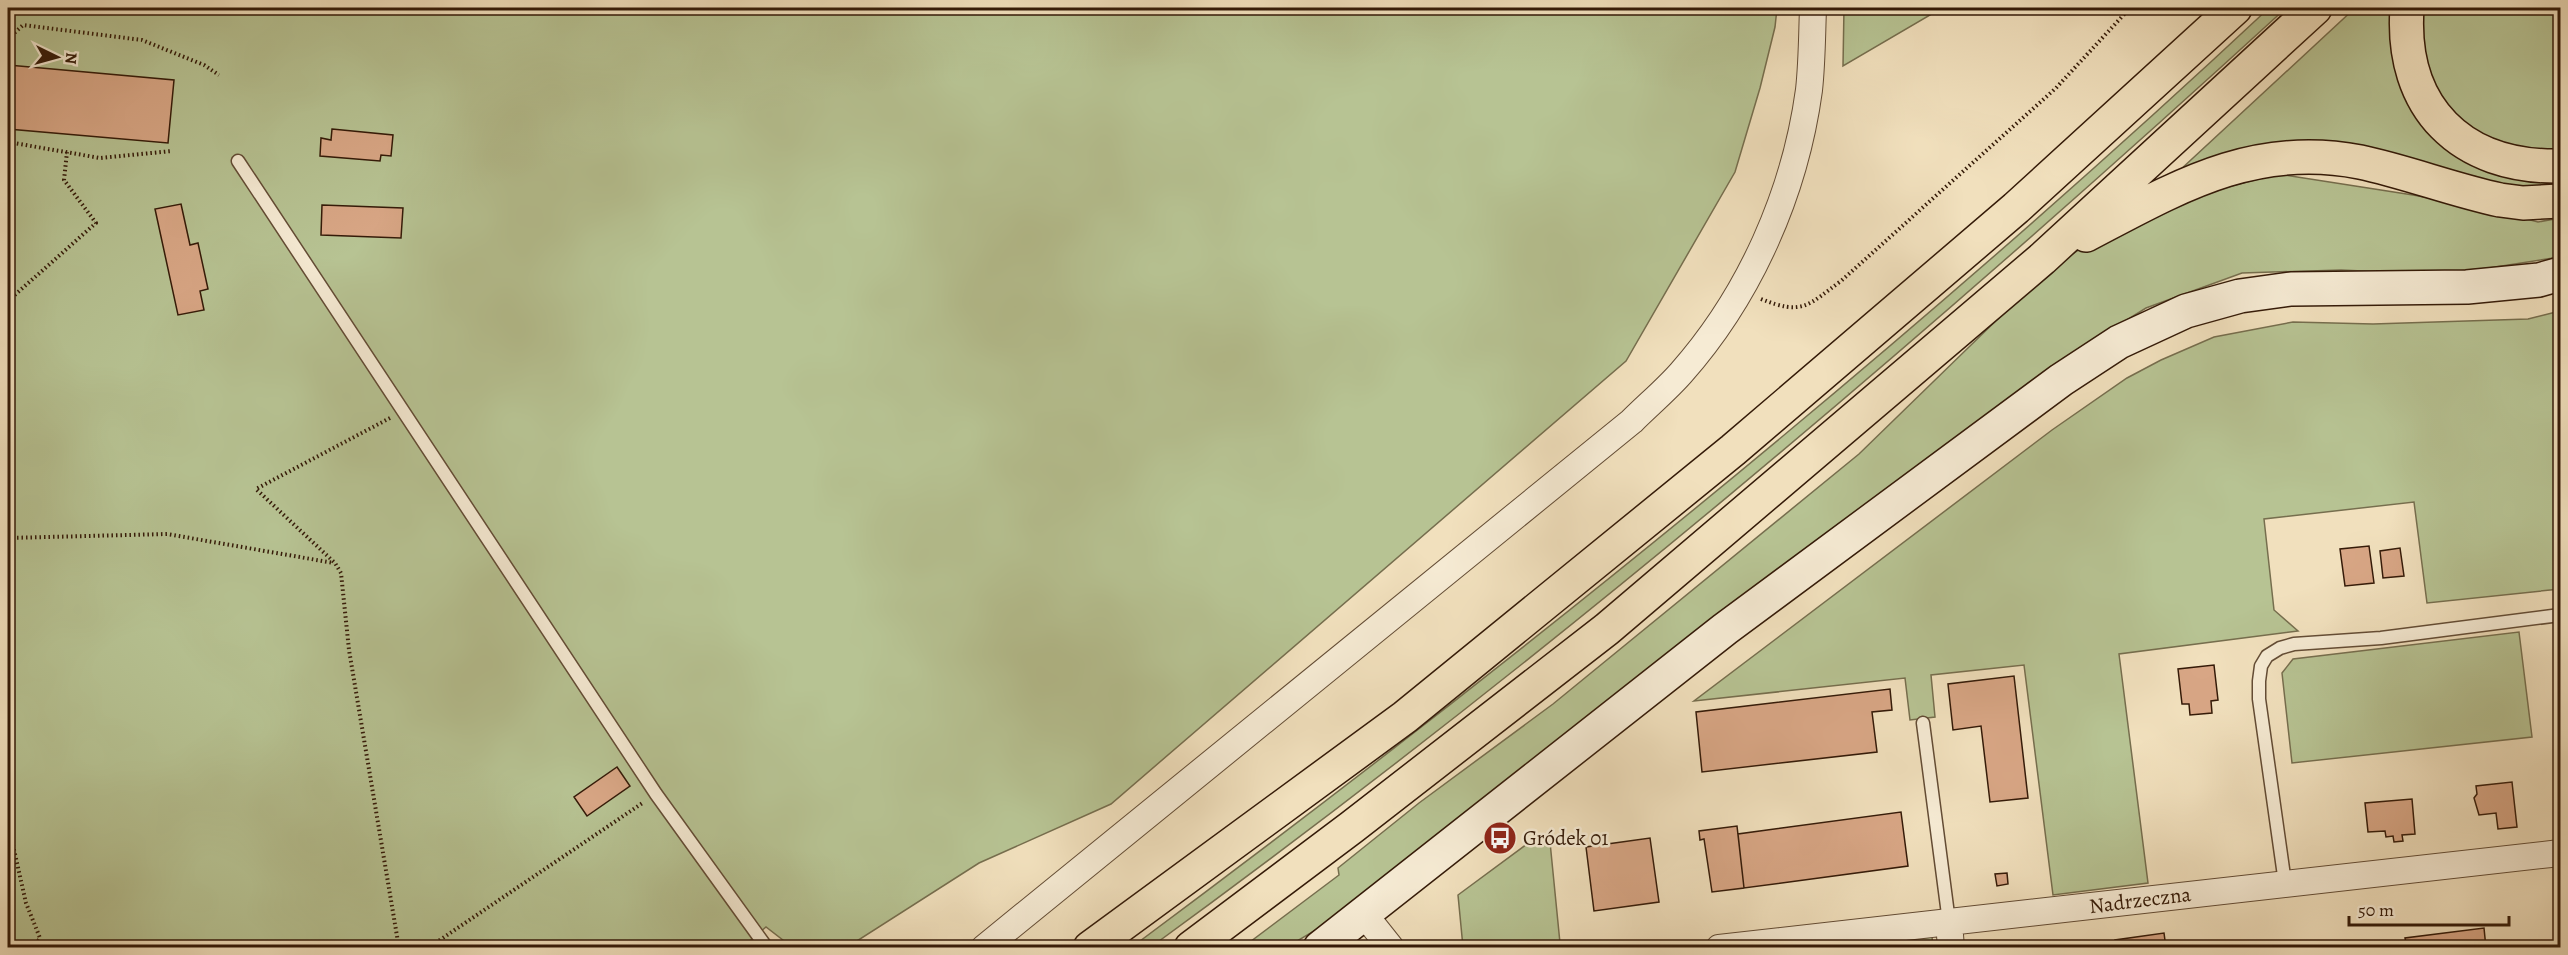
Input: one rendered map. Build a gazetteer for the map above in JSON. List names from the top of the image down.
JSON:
{
  "streets": {
    "street": ["Nadrzeczna"]
  },
  "places": {
    "bus stop": ["Gródek 01"]
  },
  "scale_bar": "50 m",
  "north": "right"
}
